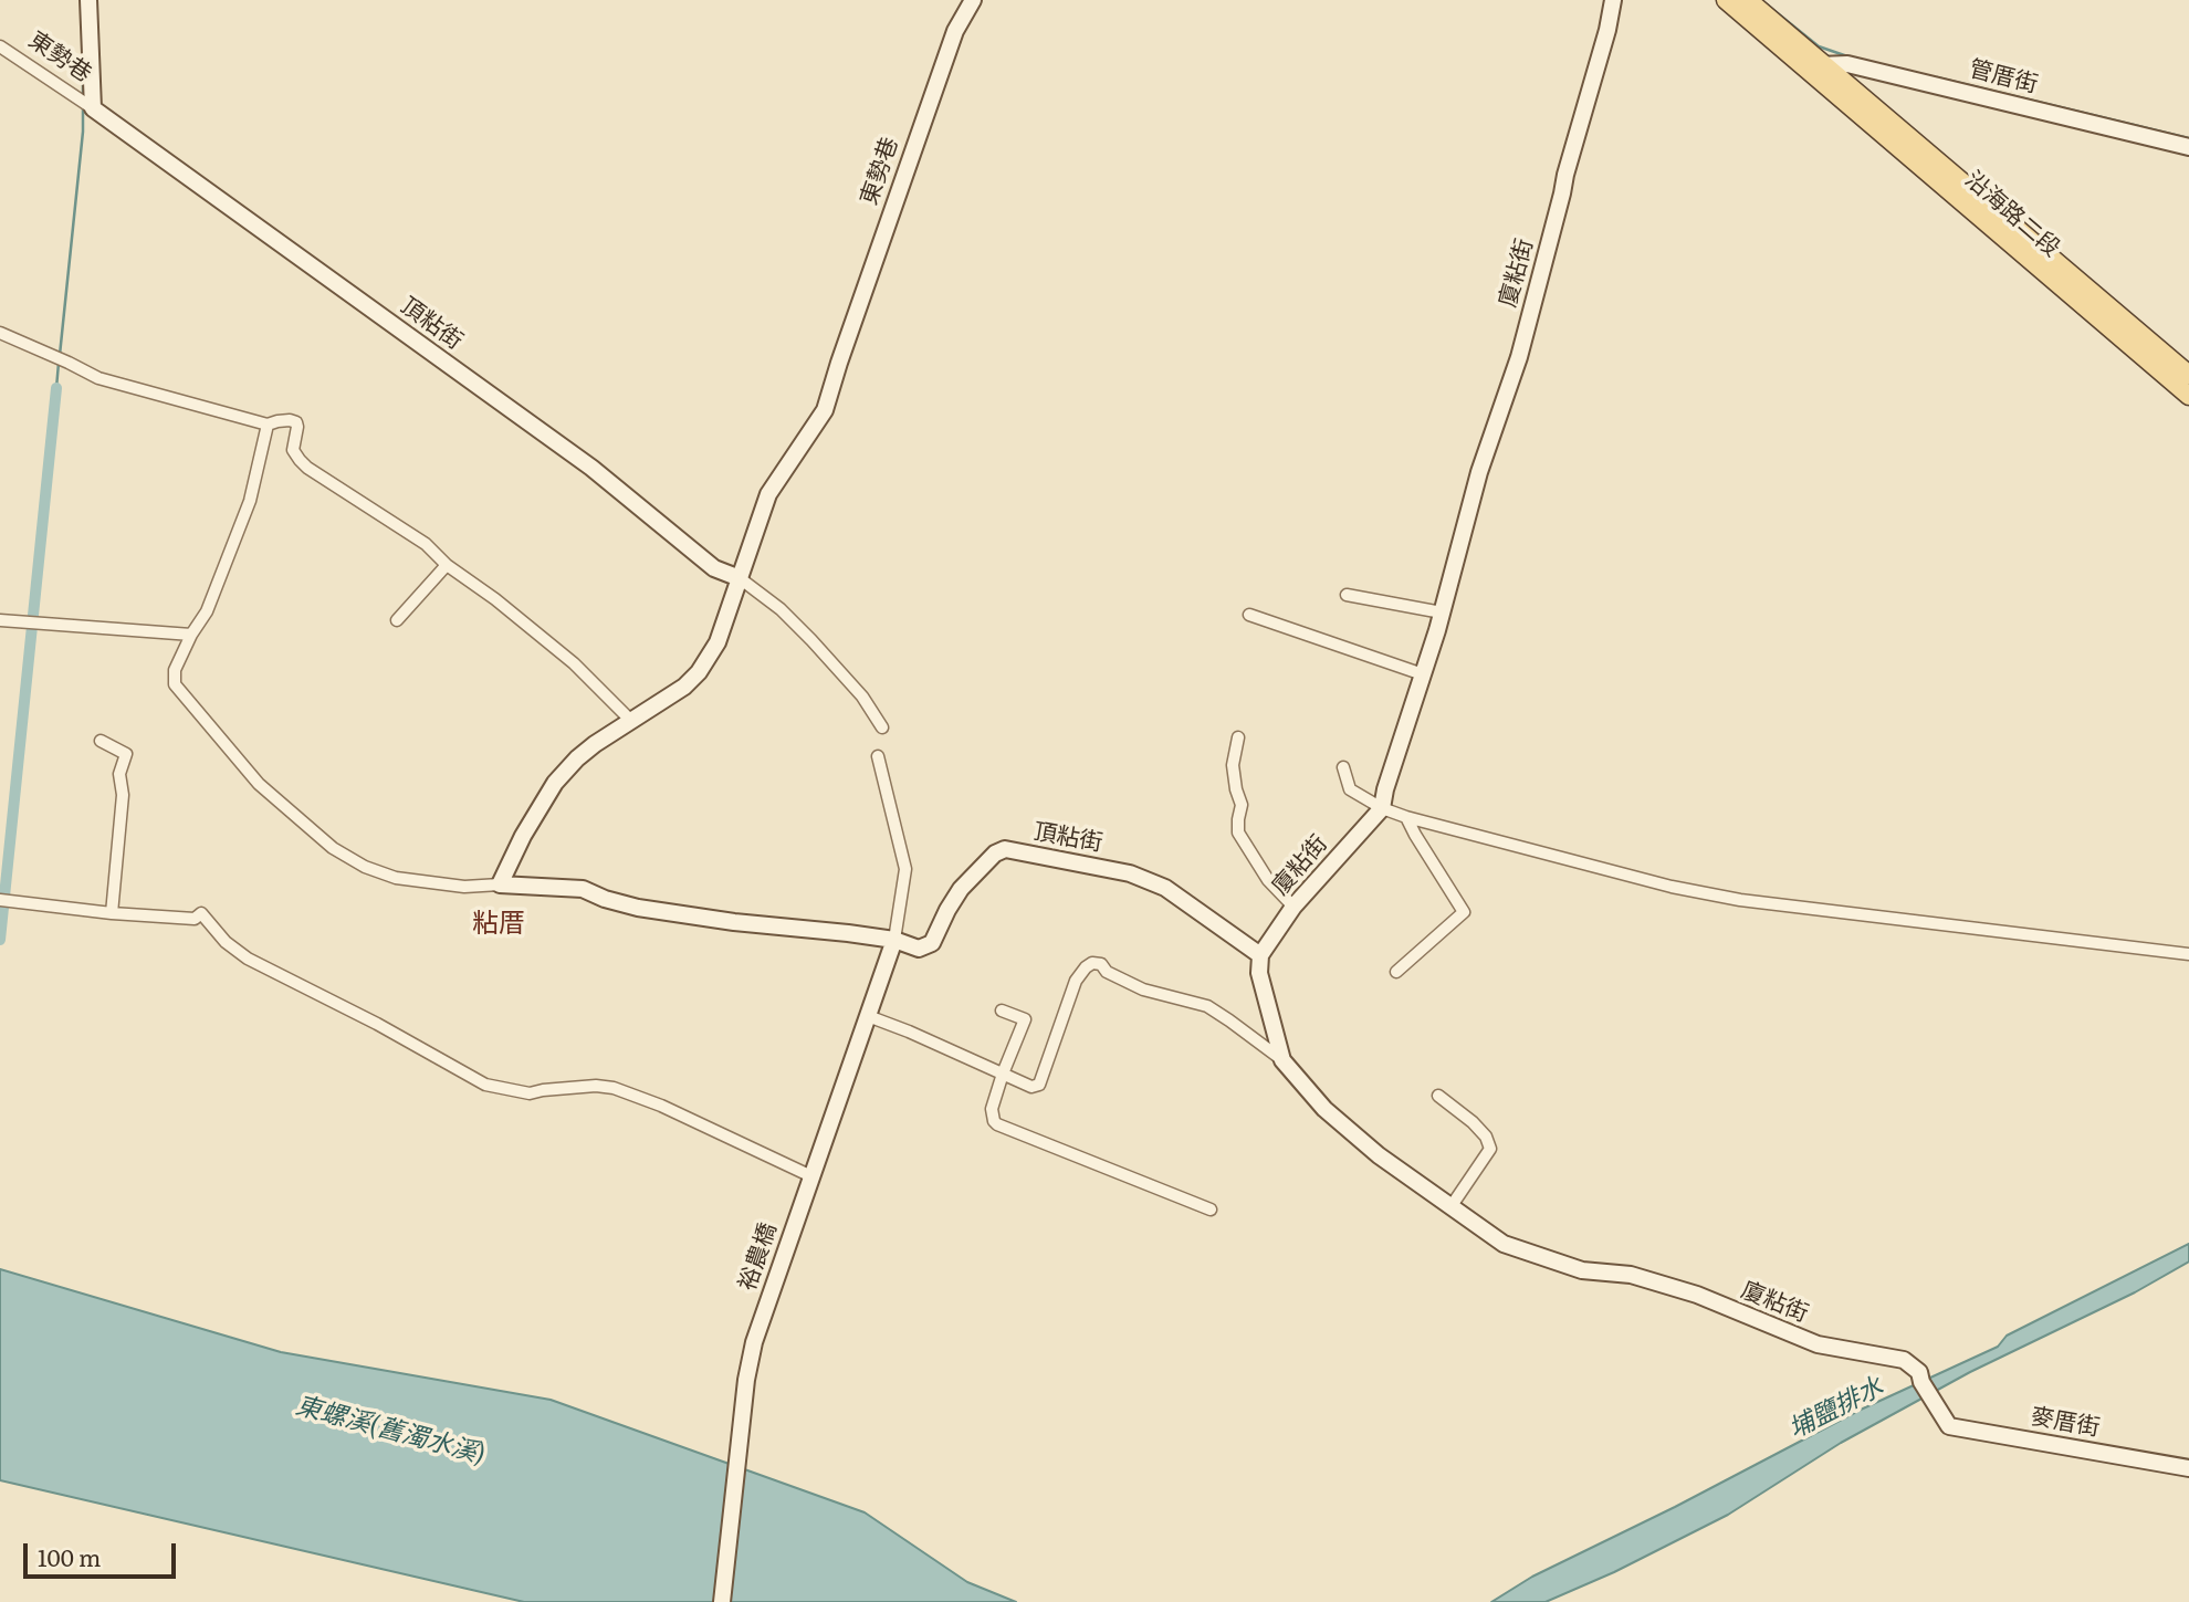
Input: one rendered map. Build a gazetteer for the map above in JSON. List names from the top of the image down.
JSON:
{
  "streets": {
    "main road": ["沿海路二段"],
    "street": [
      "東勢巷",
      "管厝街",
      "廈粘街",
      "頂粘街",
      "裕農橋",
      "麥厝街"
    ]
  },
  "crossings": [
    ["東勢巷", "頂粘街"],
    ["管厝街", "沿海路二段"],
    ["廈粘街", "頂粘街"],
    ["廈粘街", "麥厝街"],
    ["頂粘街", "裕農橋"]
  ],
  "districts": ["粘厝"],
  "water": ["埔鹽排水", "東螺溪(舊濁水溪)"],
  "scale_bar": "100 m"
}
